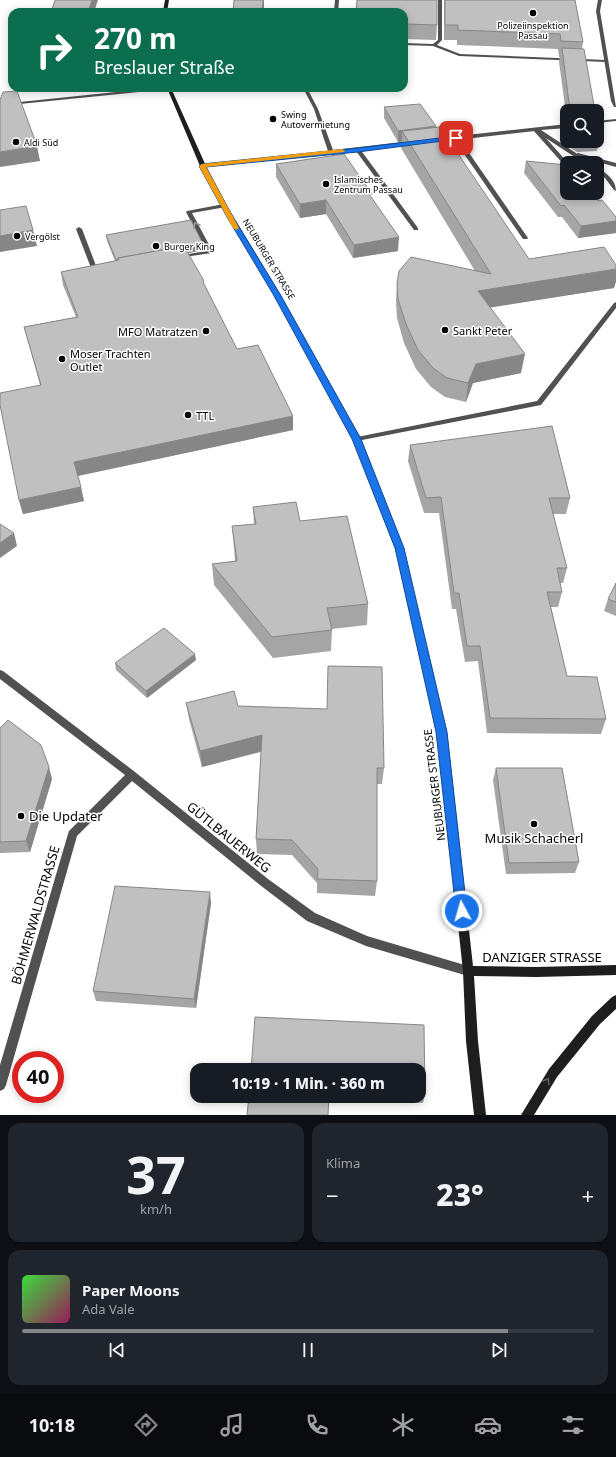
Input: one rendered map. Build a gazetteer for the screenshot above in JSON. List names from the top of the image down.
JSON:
{
  "streets": {
    "street": [
      "NEUBURGER STRASSE",
      "GÜTLBAUERWEG",
      "BÖHMERWALDSTRASSE",
      "DANZIGER STRASSE"
    ]
  },
  "crossings": [
    ["NEUBURGER STRASSE", "GÜTLBAUERWEG"],
    ["NEUBURGER STRASSE", "DANZIGER STRASSE"],
    ["GÜTLBAUERWEG", "BÖHMERWALDSTRASSE"],
    ["GÜTLBAUERWEG", "DANZIGER STRASSE"]
  ],
  "places": [
    "Polizeiinspektion Passau",
    "Swing Autovermietung",
    "Aldi Süd",
    "Islamisches Zentrum Passau",
    "Vergölst",
    "Burger King",
    "Sankt Peter",
    "MFO Matratzen",
    "Moser Trachten Outlet",
    "TTL",
    "Die Updater",
    "Musik Schacherl"
  ],
  "page": {
    "turn": ["270 m", "Breslauer Straße"],
    "limit": "40",
    "trip": "10:19 · 1 Min. · 360 m",
    "tile": [
      ["37", "km/h"],
      "Klima"
    ],
    "heat": ["−", "23°", "+"],
    "song": ["Paper Moons", "Ada Vale"],
    "tabs": "10:18"
  }
}
